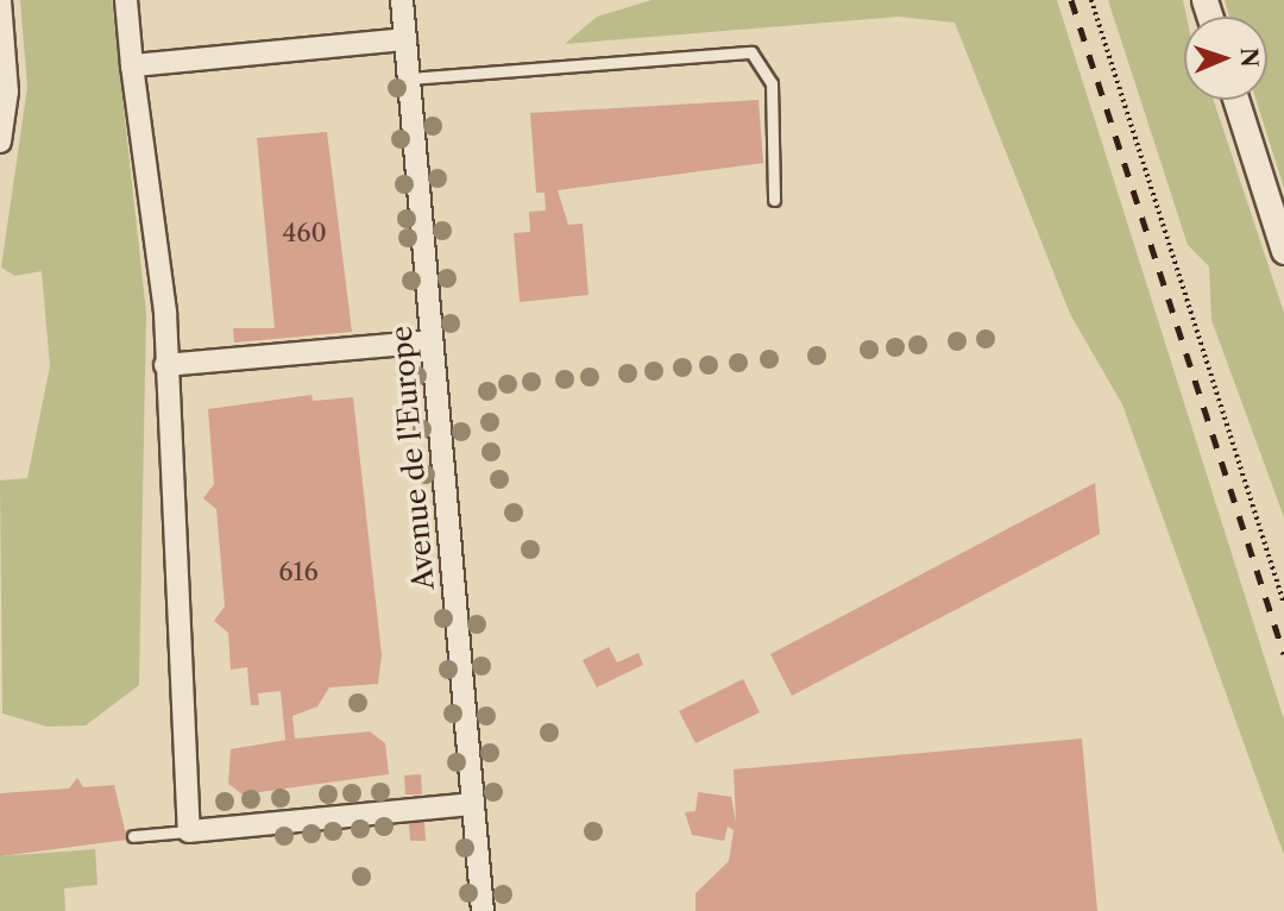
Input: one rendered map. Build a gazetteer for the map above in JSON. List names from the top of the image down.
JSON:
{
  "streets": {
    "street": ["Avenue de l'Europe"]
  },
  "house_numbers": ["460", "616"],
  "north": "right"
}
